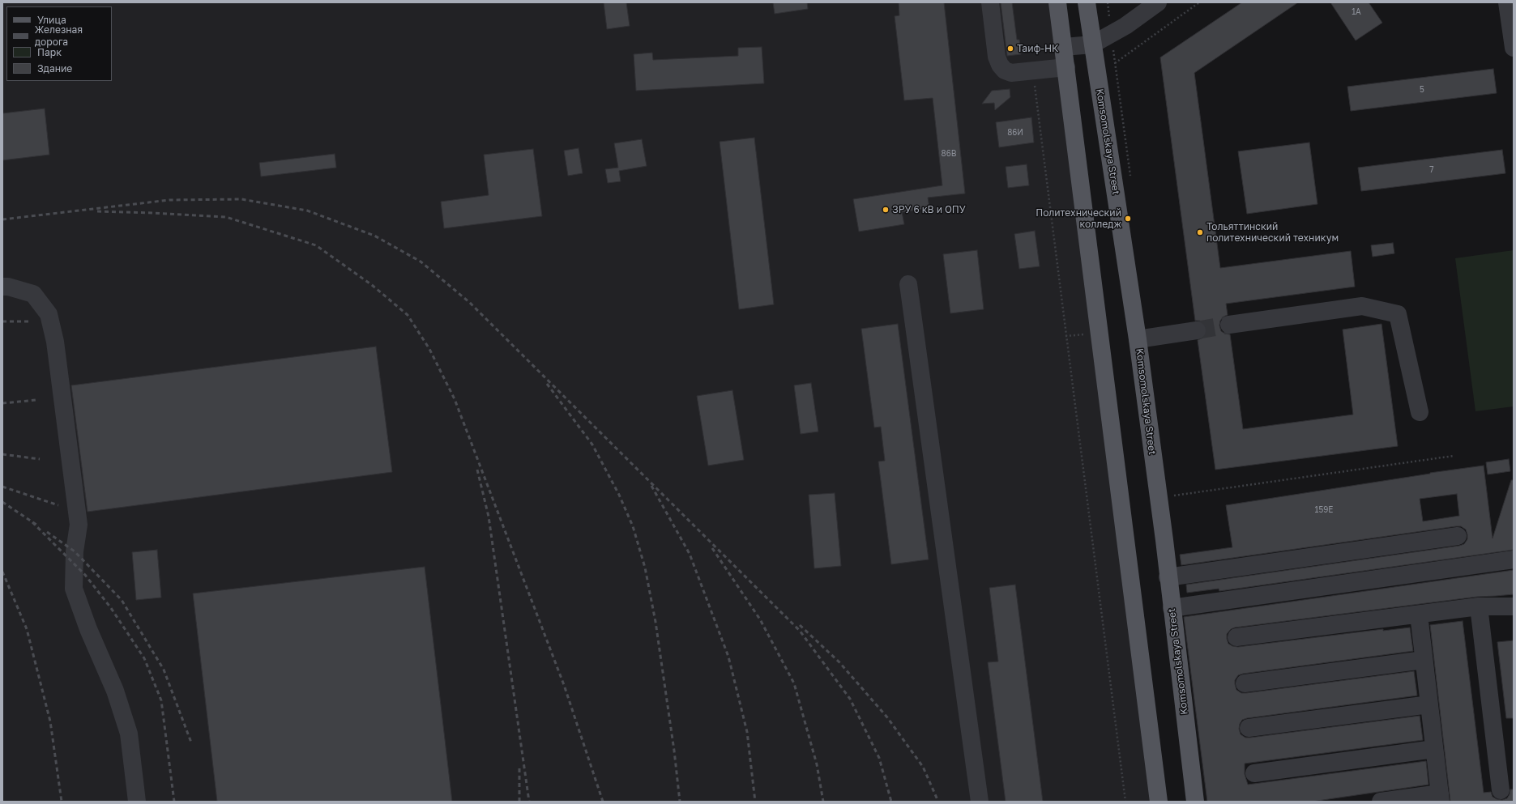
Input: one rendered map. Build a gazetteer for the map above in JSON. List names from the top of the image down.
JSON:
{
  "streets": {
    "main road": ["Komsomolskaya Street"]
  },
  "places": [
    "Таиф-НК",
    "ЗРУ 6 кВ и ОПУ",
    "Политехнический колледж",
    "Тольяттинский политехнический техникум"
  ],
  "house_numbers": [
    "1А",
    "5",
    "86И",
    "86В",
    "7",
    "159Е"
  ],
  "legend": [
    "Улица",
    "Железная дорога",
    "Парк",
    "Здание"
  ]
}
